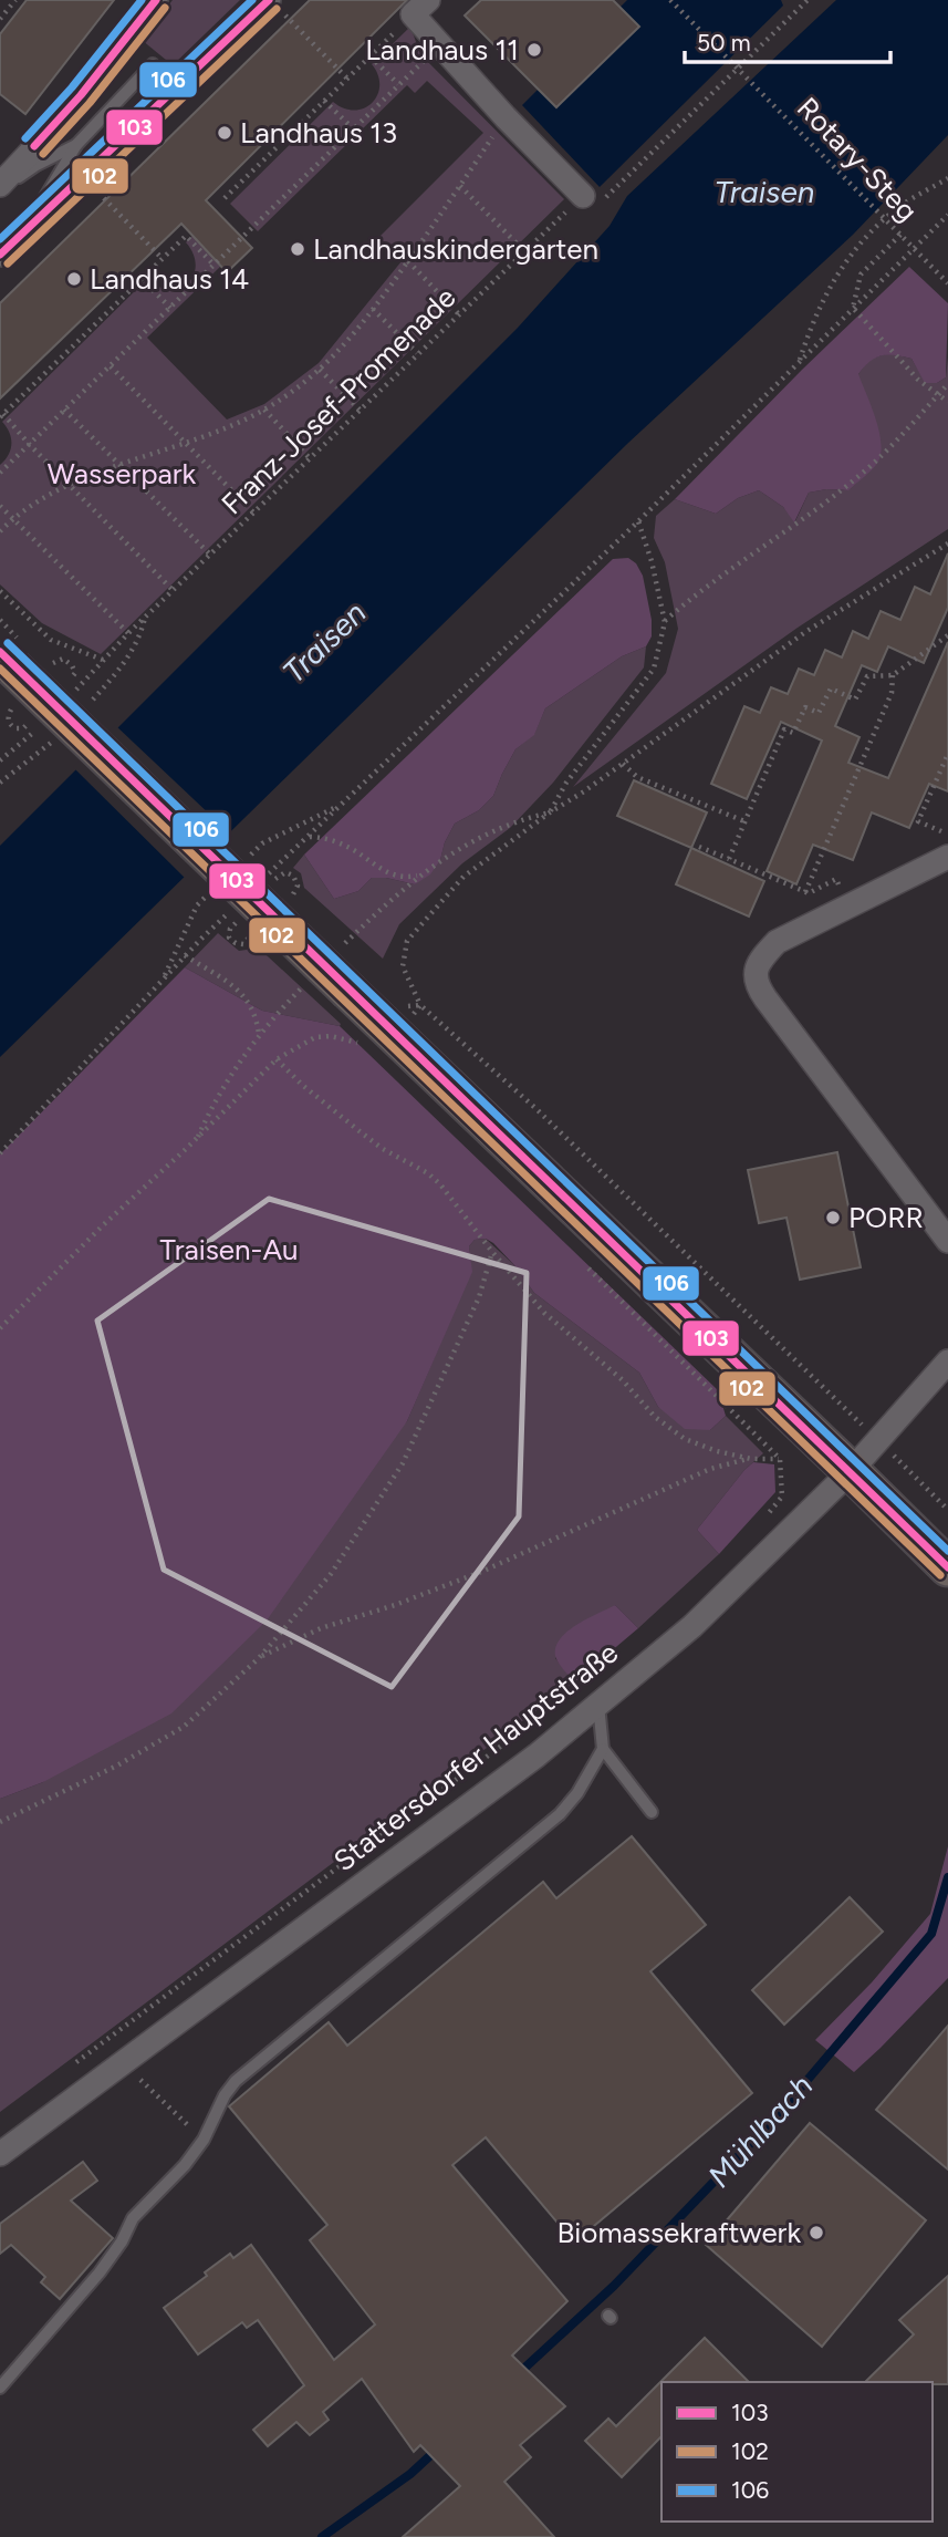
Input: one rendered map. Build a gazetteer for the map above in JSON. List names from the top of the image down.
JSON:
{
  "streets": {
    "street": ["Stattersdorfer Hauptstraße"],
    "path": ["Rotary-Steg", "Franz-Josef-Promenade"]
  },
  "water": ["Traisen", "Mühlbach"],
  "parks": ["Wasserpark", "Traisen-Au"],
  "places": [
    "Landhaus 11",
    "Landhaus 13",
    "Landhauskindergarten",
    "Landhaus 14",
    "PORR",
    "Biomassekraftwerk"
  ],
  "lines": ["transit line 103", "transit line 106", "transit line 102"],
  "legend": ["103", "102", "106"],
  "scale_bar": "50 m"
}
